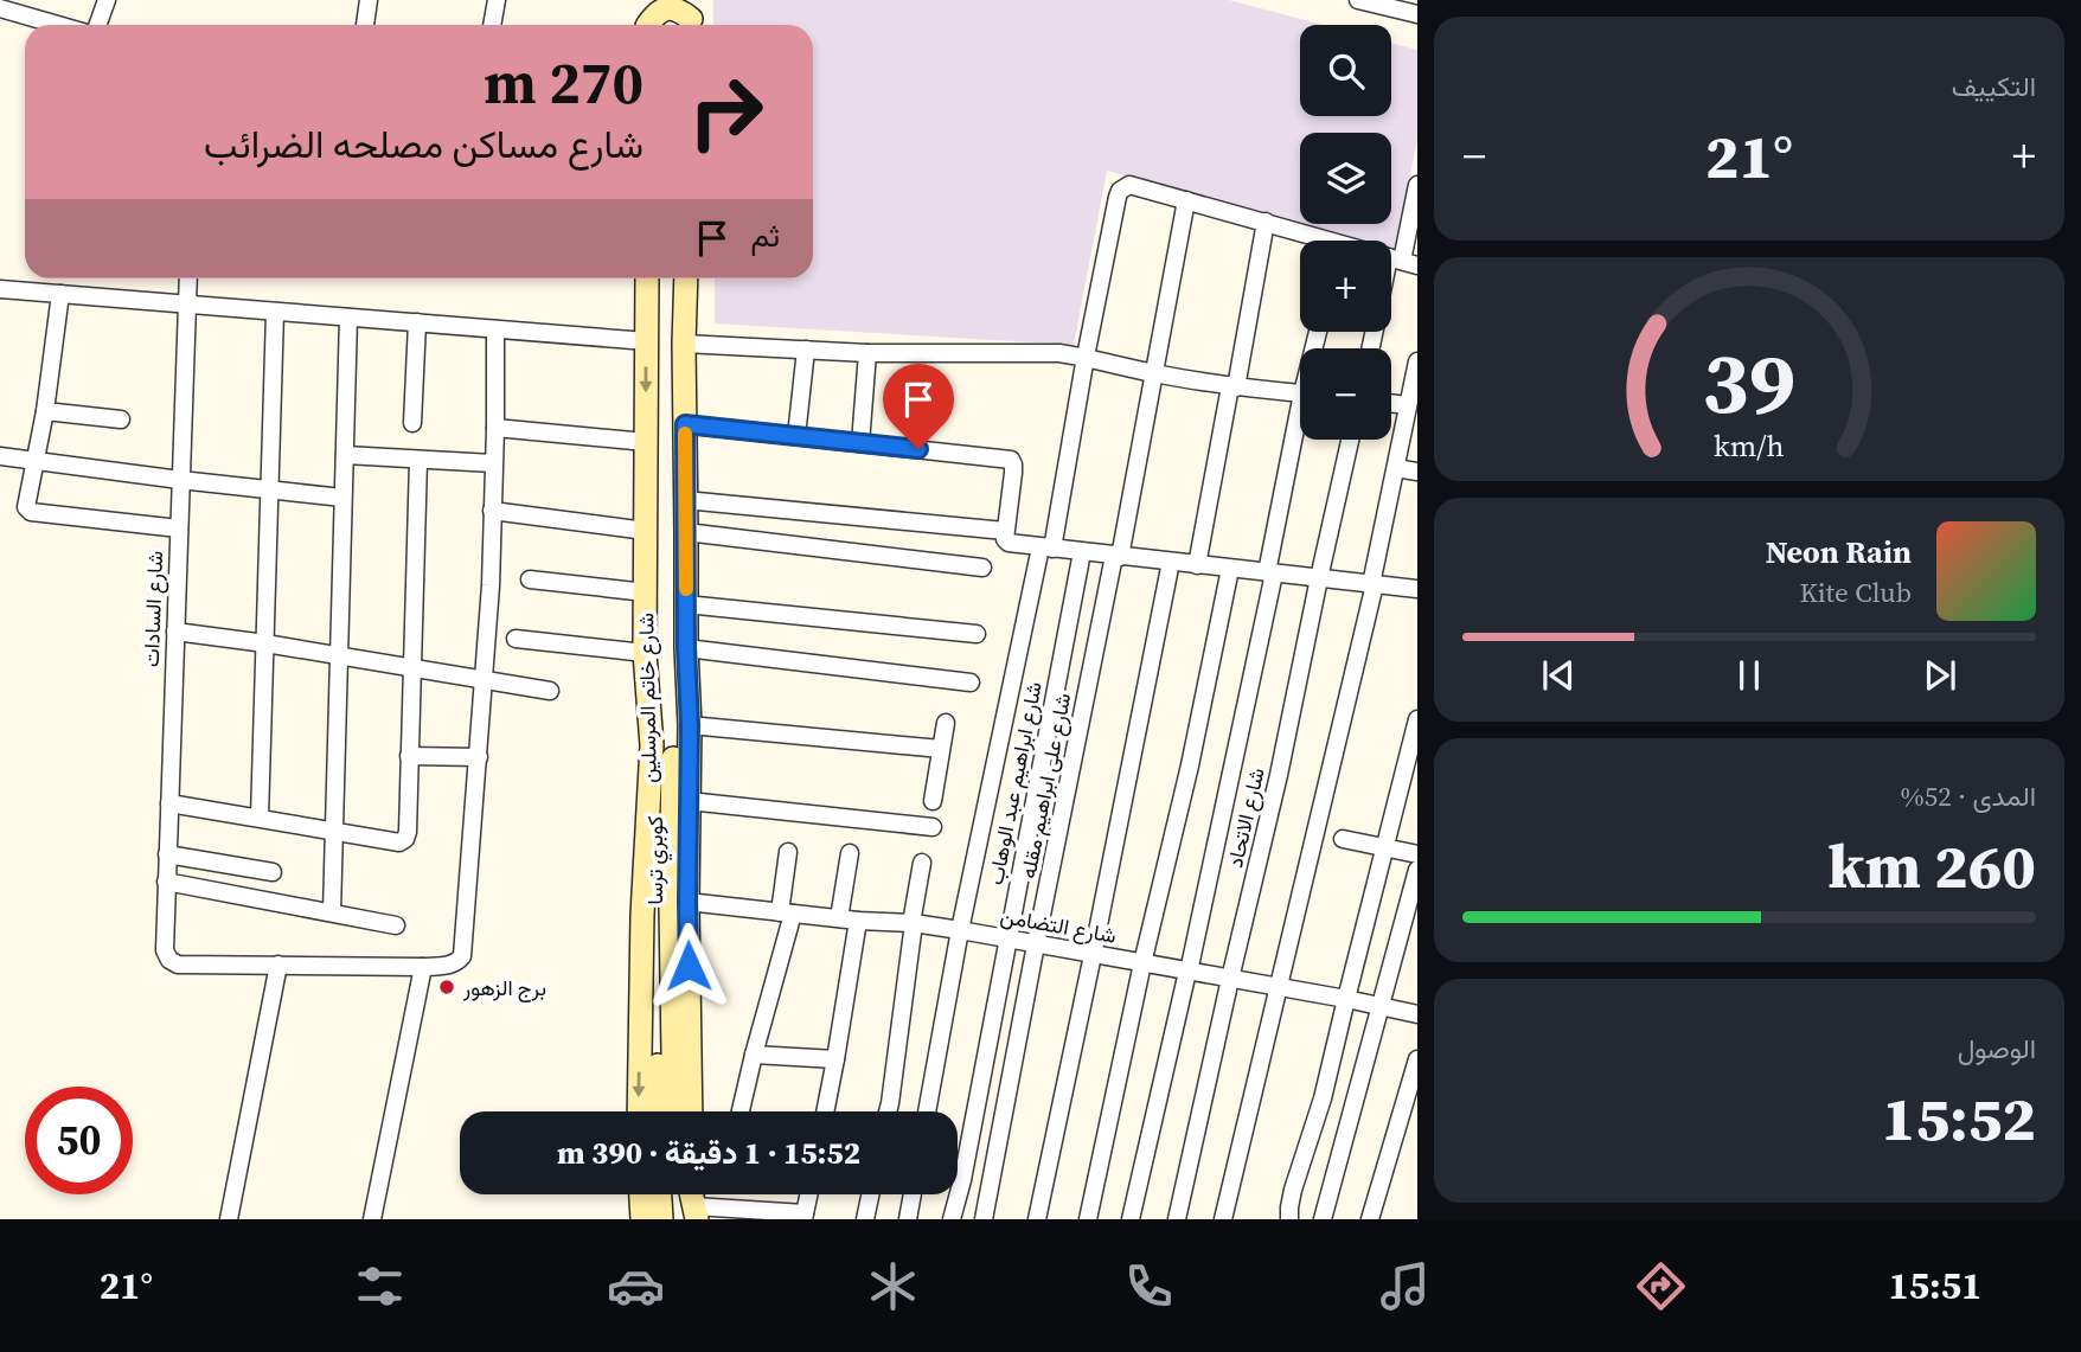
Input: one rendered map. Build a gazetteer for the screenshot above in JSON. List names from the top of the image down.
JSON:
{
  "streets": {
    "main road": ["شارع خاتم المرسلين", "كوبري ترسا"],
    "street": [
      "شارع السادات",
      "شارع ابراهيم عبد الوهاب",
      "شارع على ابراهيم مقله",
      "شارع الاتحاد",
      "شارع التضامن"
    ]
  },
  "crossings": [
    ["شارع خاتم المرسلين", "كوبري ترسا"],
    ["شارع خاتم المرسلين", "شارع التضامن"],
    ["شارع ابراهيم عبد الوهاب", "شارع التضامن"],
    ["شارع على ابراهيم مقله", "شارع التضامن"],
    ["شارع الاتحاد", "شارع التضامن"]
  ],
  "places": ["برج الزهور"],
  "page": {
    "tile": [
      "التكييف",
      ["المدى · 52%", "260 km"],
      ["الوصول", "15:52"]
    ],
    "map_buttons": ["+", "−"],
    "turn": ["270 m", "شارع مساكن مصلحه الضرائب"],
    "heat": ["−", "21°", "+"],
    "then": "ثم",
    "song": ["Neon Rain", "Kite Club"],
    "limit": "50",
    "trip": "15:52 · 1 دقيقة · 390 m",
    "tabs": ["15:51", "21°"],
    "gauge": ["39", "km/h"]
  }
}
